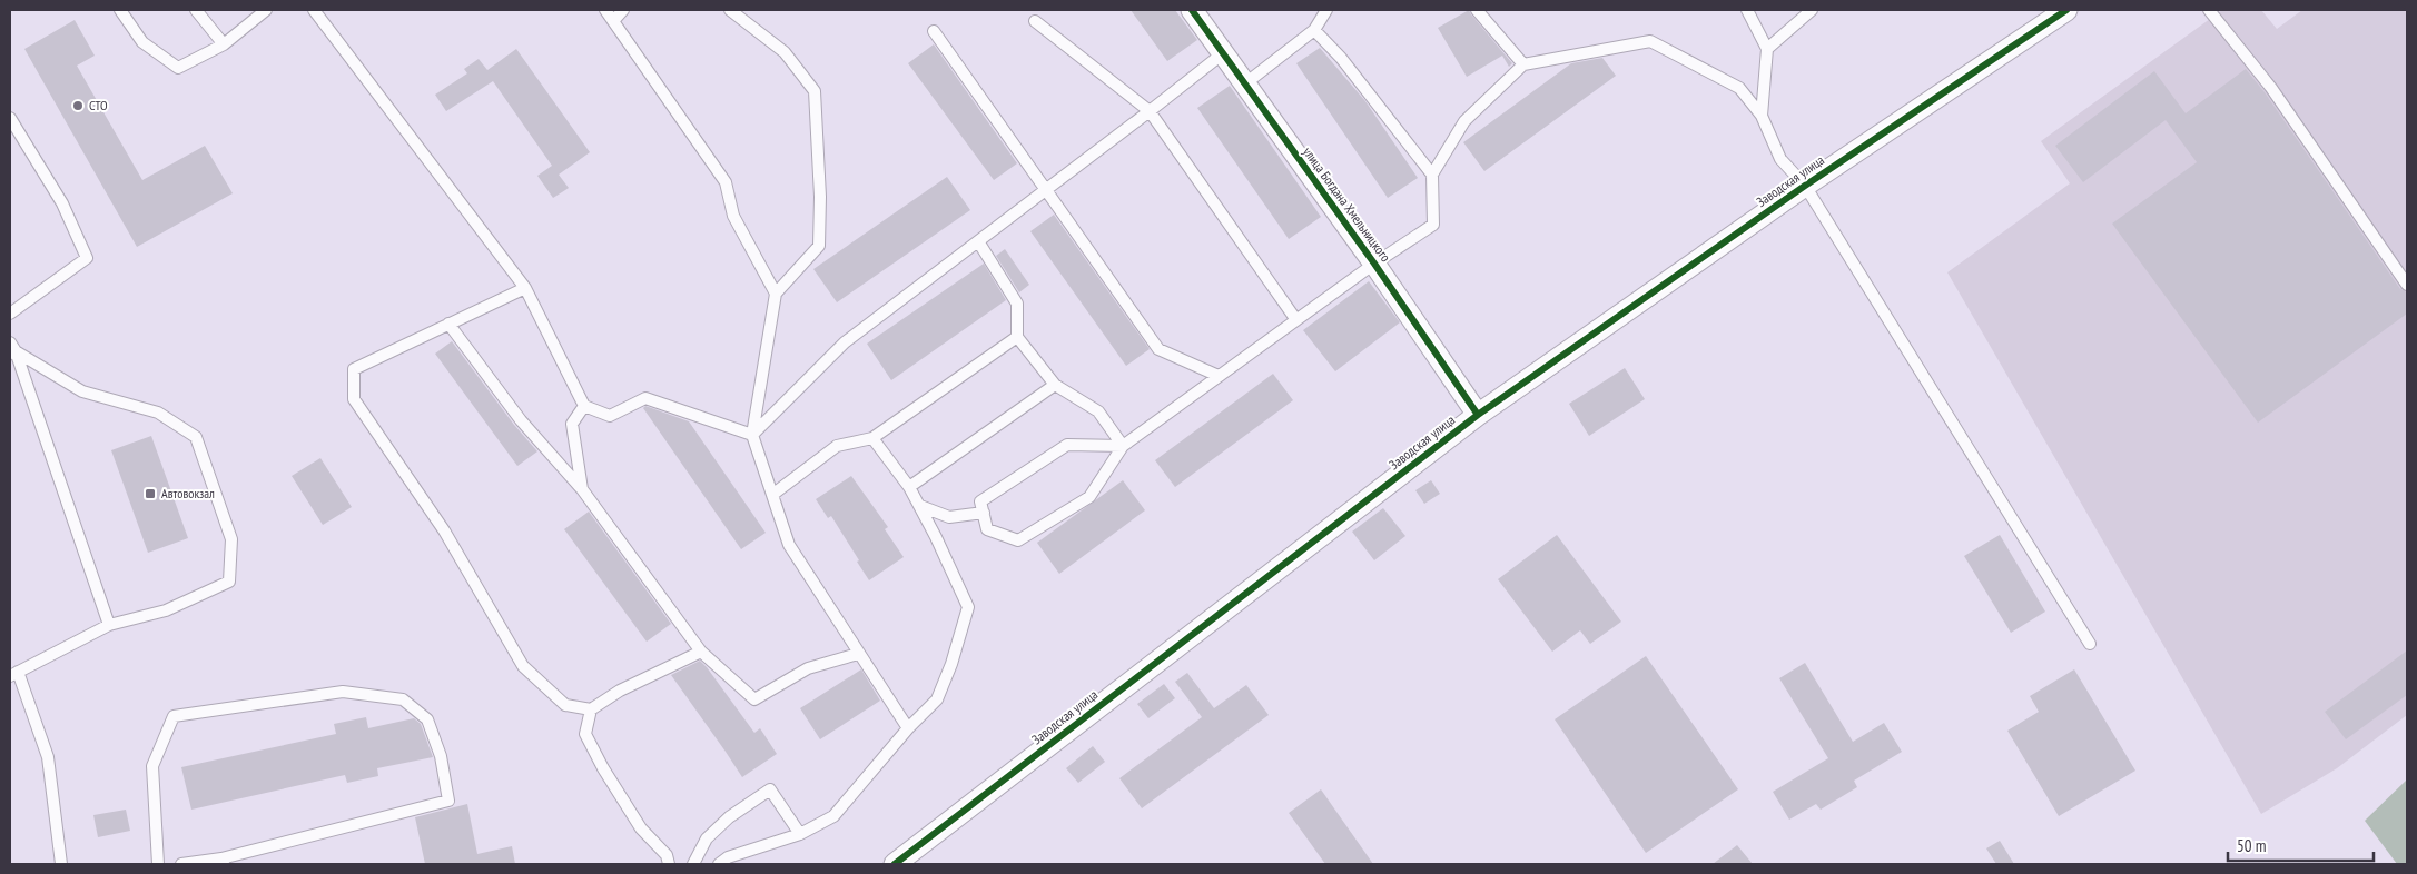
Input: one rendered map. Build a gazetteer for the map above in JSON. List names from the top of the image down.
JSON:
{
  "streets": {
    "street": ["Заводская улица", "улица Богдана Хмельницкого"]
  },
  "crossings": [
    ["Заводская улица", "улица Богдана Хмельницкого"]
  ],
  "places": {
    "other": ["СТО"],
    "transit": ["Автовокзал"]
  },
  "scale_bar": "50 m"
}
